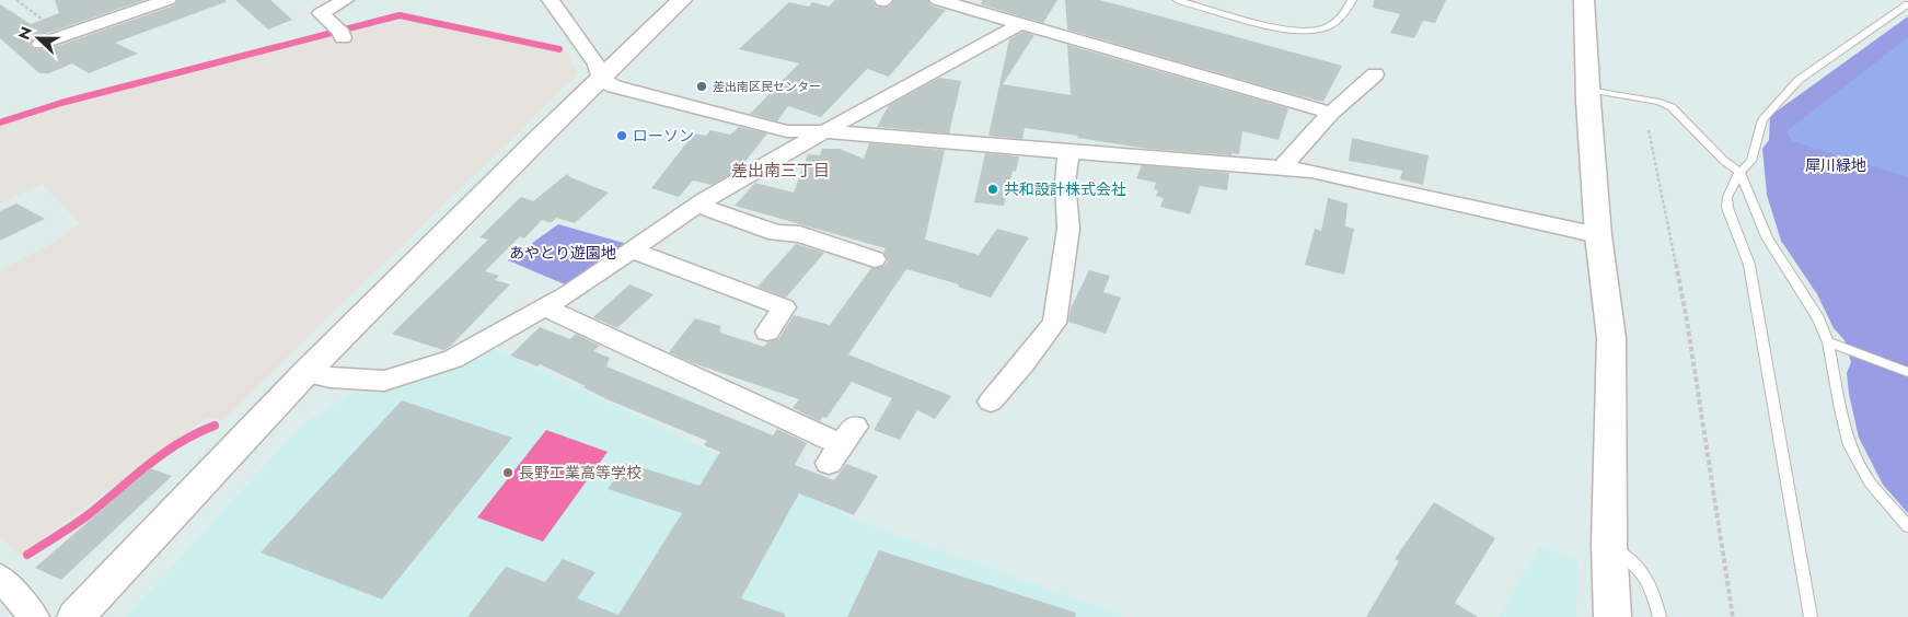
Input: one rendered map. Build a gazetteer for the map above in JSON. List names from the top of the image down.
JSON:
{
  "districts": ["差出南三丁目"],
  "parks": ["犀川緑地", "あやとり遊園地"],
  "places": [
    "差出南区民センター",
    "ローソン",
    "共和設計株式会社",
    "長野工業高等学校"
  ],
  "north": "left"
}
